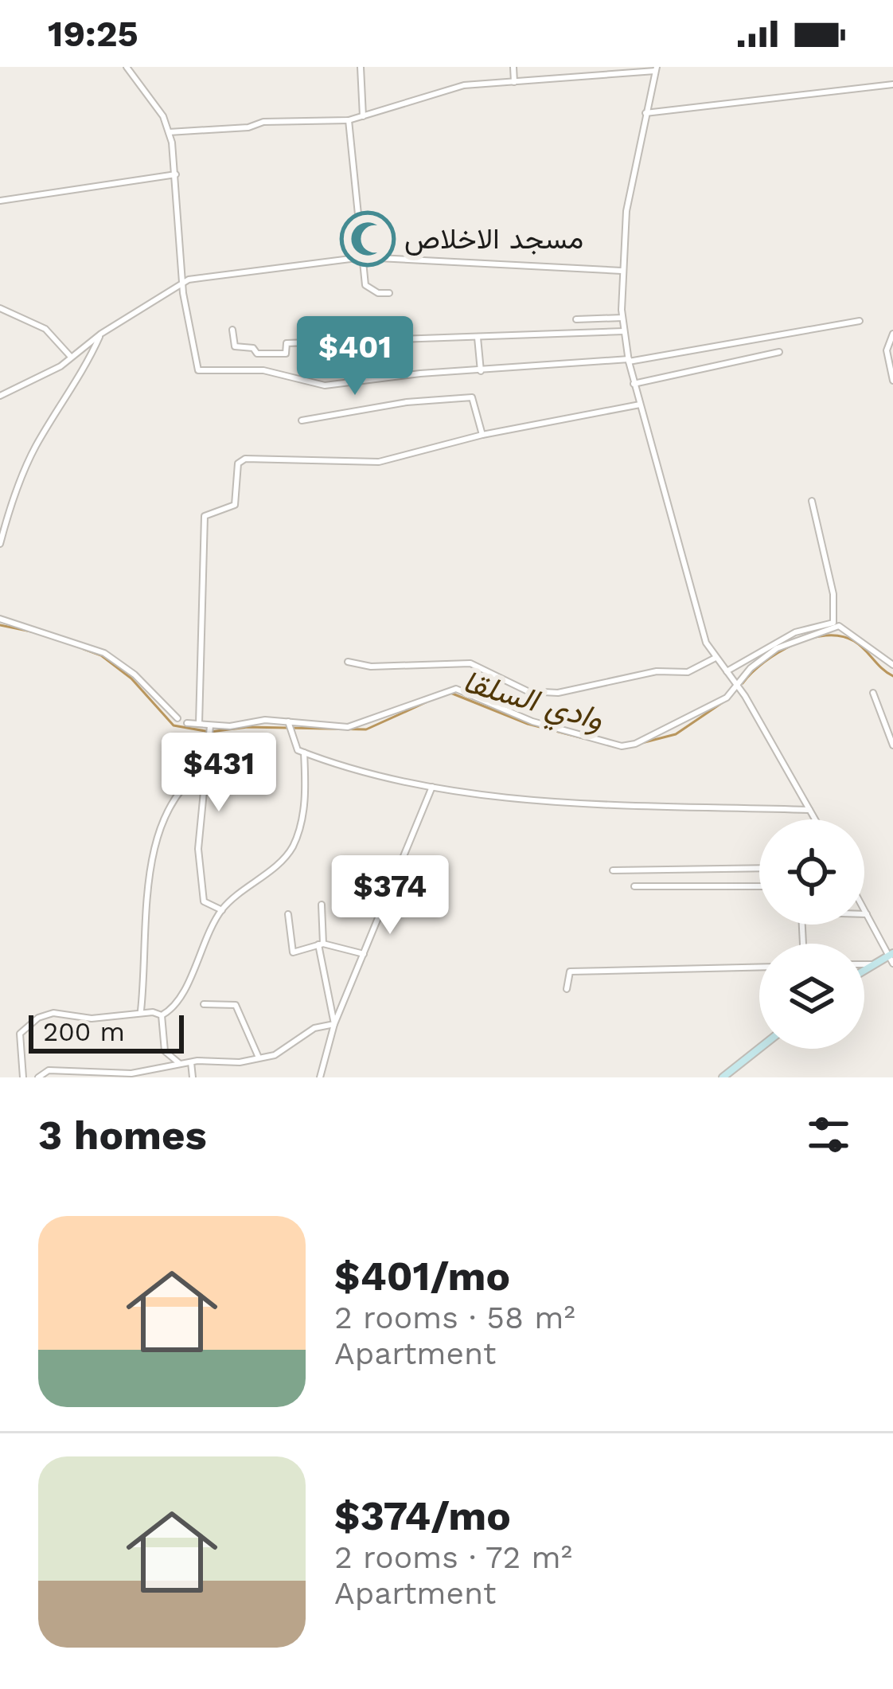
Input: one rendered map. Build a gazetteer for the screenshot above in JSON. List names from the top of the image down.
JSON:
{
  "water": ["وادي السلقا"],
  "places": {
    "mosque": ["مسجد الاخلاص"]
  },
  "scale_bar": "200 m",
  "page": {
    "status": "19:25",
    "price": ["$401", "$431", "$374"],
    "scale": "200 m",
    "heading": "3 homes",
    "list": [
      {
        "name": "$401/mo",
        "note": "2 rooms · 58 m² · Apartment"
      },
      {
        "name": "$374/mo",
        "note": "2 rooms · 72 m² · Apartment"
      }
    ]
  }
}
